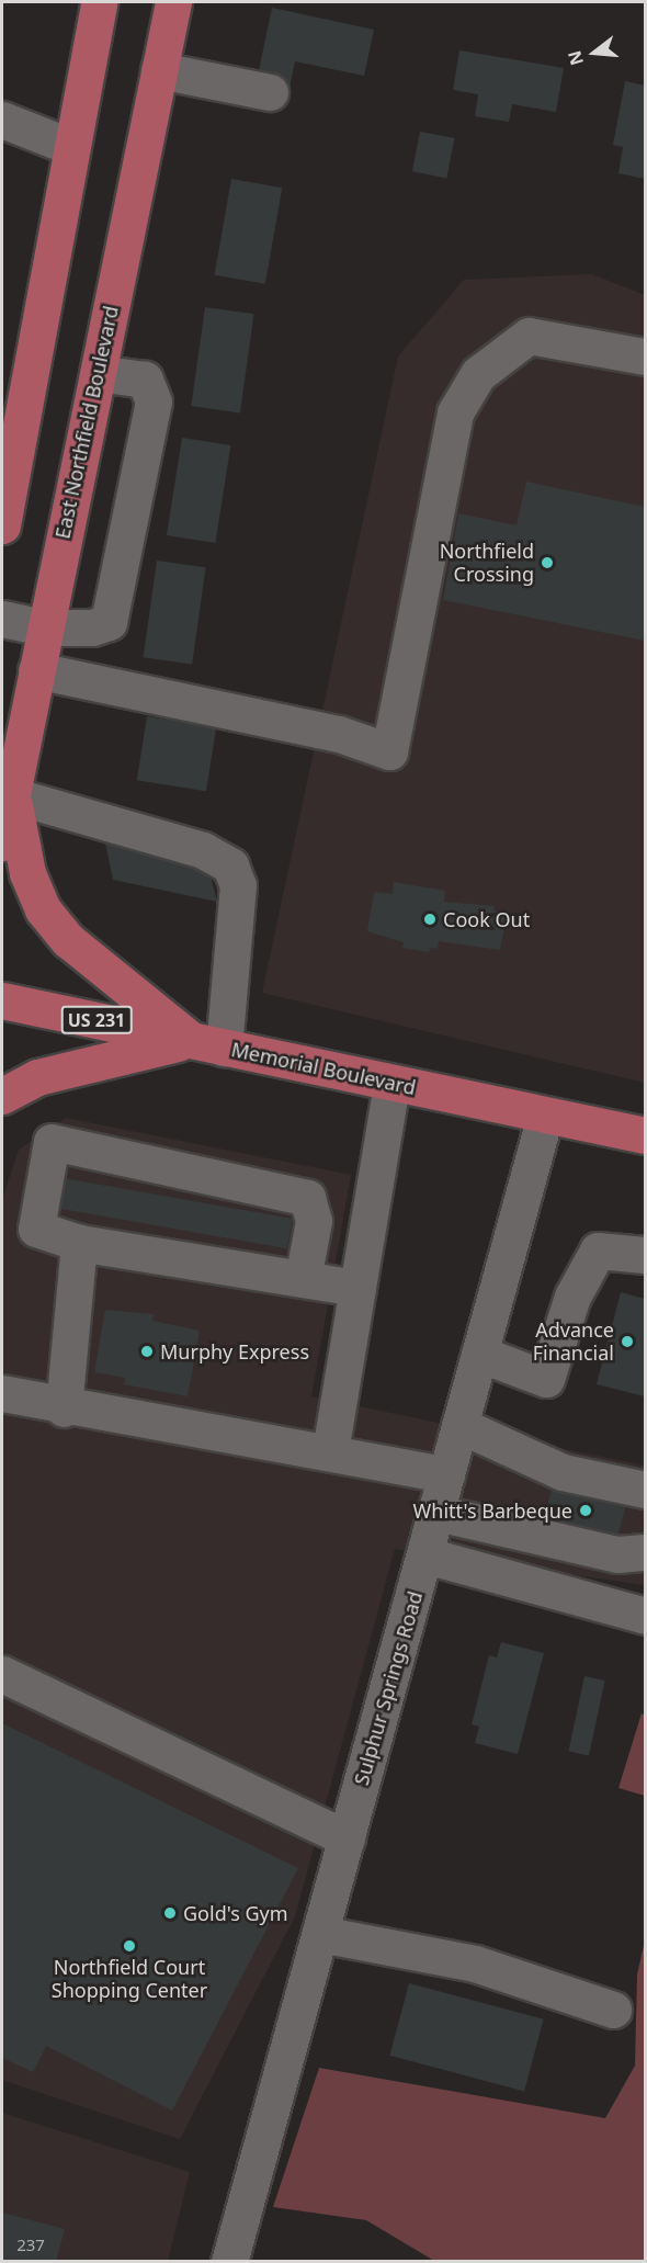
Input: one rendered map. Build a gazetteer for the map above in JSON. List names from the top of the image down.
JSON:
{
  "streets": {
    "main road": ["East Northfield Boulevard", "US 231", "Memorial Boulevard"],
    "street": ["Sulphur Springs Road"]
  },
  "crossings": [
    ["Memorial Boulevard", "Sulphur Springs Road"]
  ],
  "places": [
    "Northfield Crossing",
    "Cook Out",
    "Advance Financial",
    "Murphy Express",
    "Whitt's Barbeque",
    "Gold's Gym",
    "Northfield Court Shopping Center"
  ],
  "house_numbers": ["237"],
  "north": "left"
}
